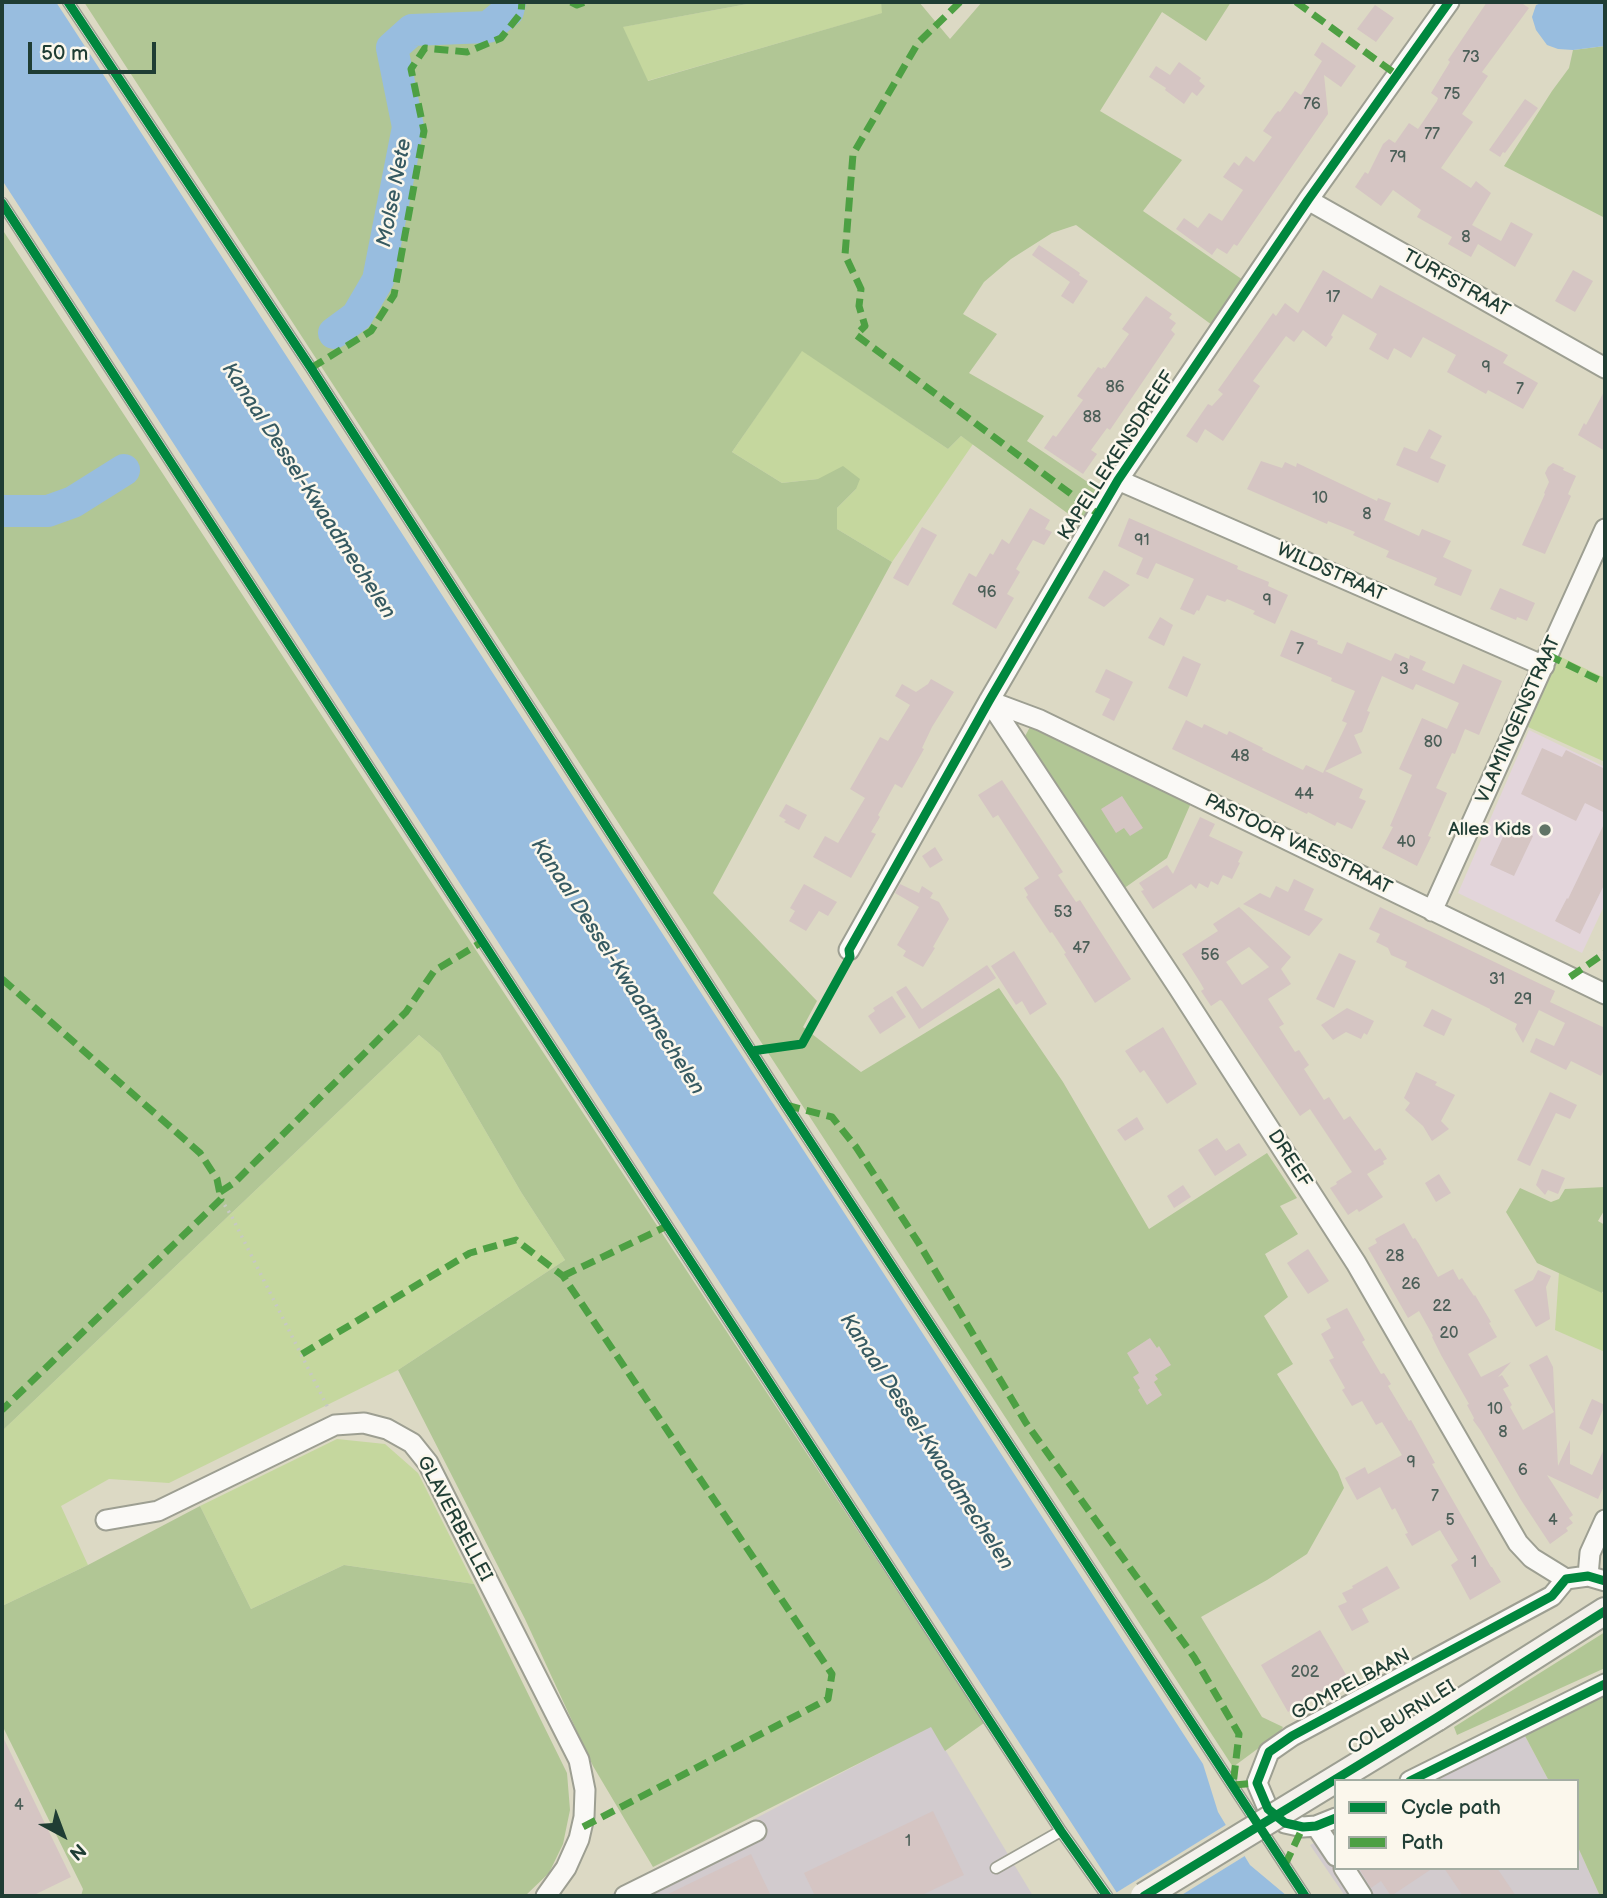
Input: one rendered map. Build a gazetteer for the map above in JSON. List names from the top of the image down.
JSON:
{
  "streets": {
    "street": [
      "TURFSTRAAT",
      "KAPELLEKENSDREEF",
      "WILDSTRAAT",
      "VLAMINGENSTRAAT",
      "PASTOOR VAESSTRAAT",
      "DREEF",
      "GLAVERBELLEI",
      "GOMPELBAAN",
      "COLBURNLEI"
    ]
  },
  "crossings": [
    ["TURFSTRAAT", "KAPELLEKENSDREEF"],
    ["KAPELLEKENSDREEF", "WILDSTRAAT"],
    ["KAPELLEKENSDREEF", "PASTOOR VAESSTRAAT"],
    ["KAPELLEKENSDREEF", "DREEF"],
    ["WILDSTRAAT", "VLAMINGENSTRAAT"],
    ["VLAMINGENSTRAAT", "PASTOOR VAESSTRAAT"],
    ["PASTOOR VAESSTRAAT", "DREEF"],
    ["DREEF", "GOMPELBAAN"]
  ],
  "water": ["Molse Nete", "Kanaal Dessel-Kwaadmechelen"],
  "places": ["Alles Kids"],
  "house_numbers": [
    "73",
    "75",
    "76",
    "77",
    "79",
    "8",
    "17",
    "9",
    "86",
    "7",
    "88",
    "10",
    "8",
    "91",
    "96",
    "9",
    "7",
    "3",
    "80",
    "48",
    "44",
    "40",
    "53",
    "47",
    "56",
    "31",
    "29",
    "28",
    "26",
    "22",
    "20",
    "10",
    "8",
    "9",
    "6",
    "7",
    "5",
    "4",
    "1",
    "202",
    "4",
    "1"
  ],
  "legend": ["Cycle path", "Path"],
  "scale_bar": "50 m",
  "north": "bottom right"
}
